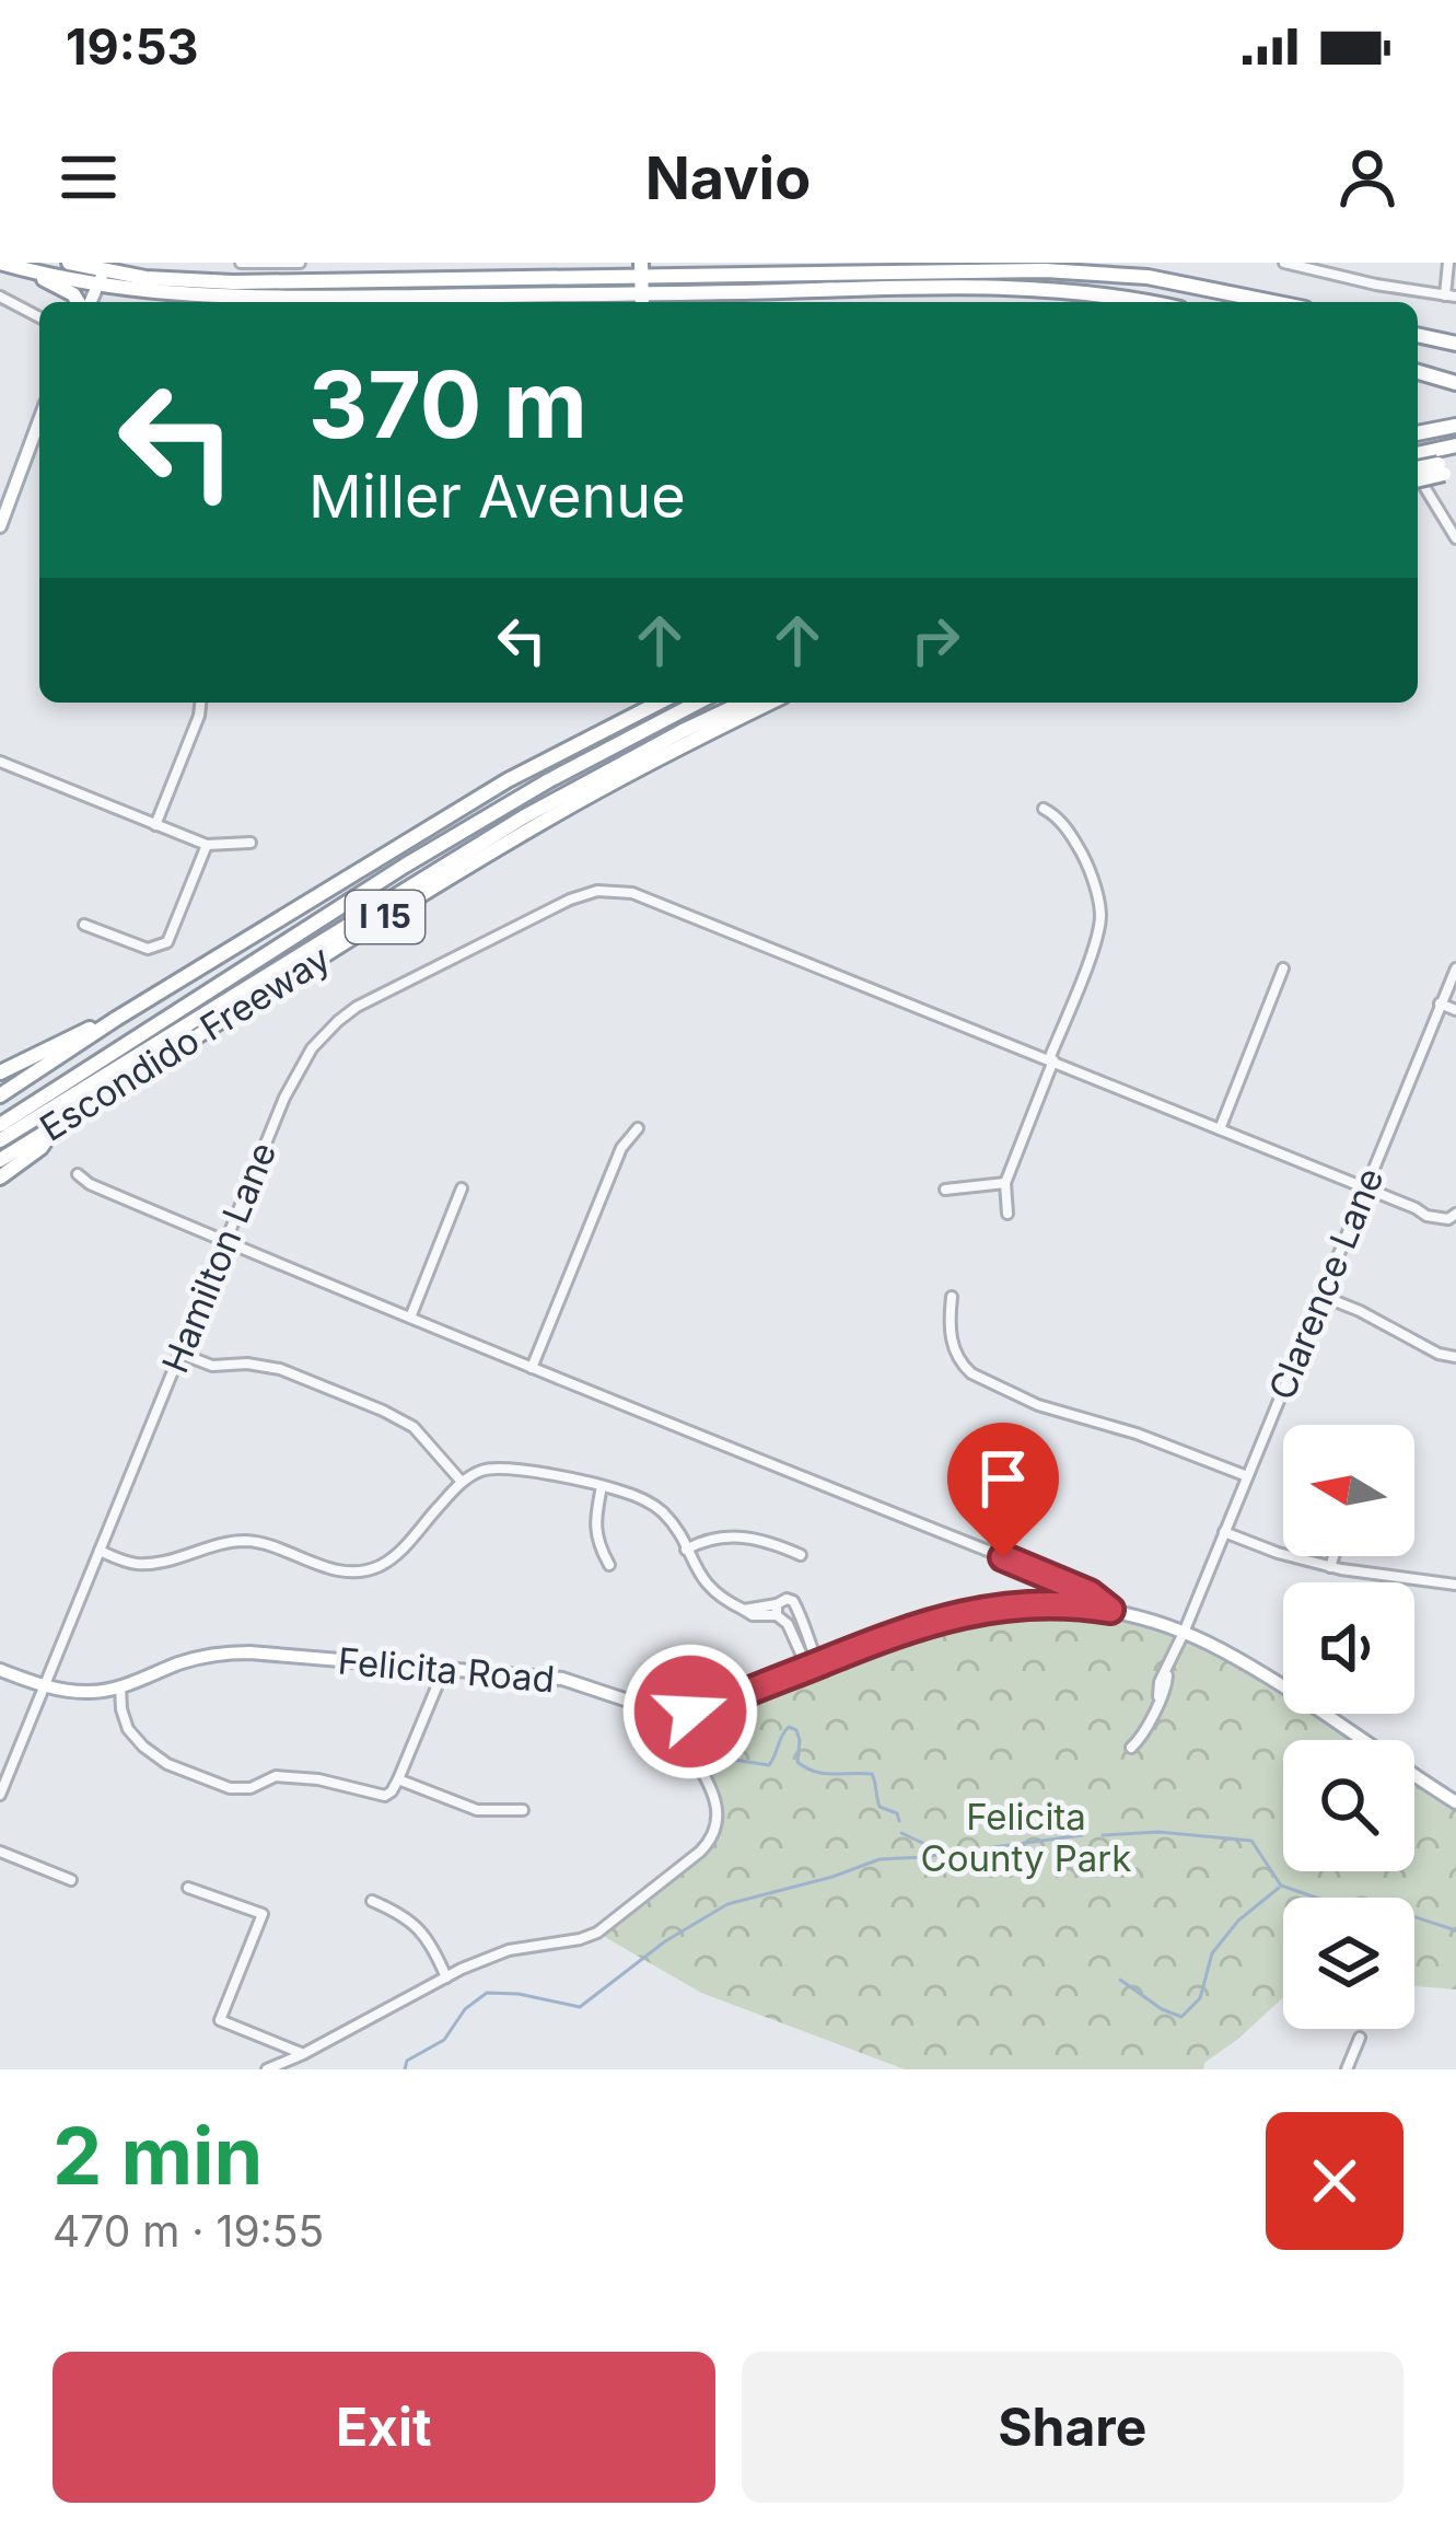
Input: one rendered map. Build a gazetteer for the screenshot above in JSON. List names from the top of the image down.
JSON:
{
  "streets": {
    "highway": ["I 15", "Escondido Freeway"],
    "main road": ["Felicita Road"],
    "street": ["Hamilton Lane", "Clarence Lane"]
  },
  "crossings": [
    ["Hamilton Lane", "Felicita Road"],
    ["Clarence Lane", "Felicita Road"]
  ],
  "parks": ["Felicita County Park"],
  "north": "left",
  "page": {
    "status": "19:53",
    "header": "Navio",
    "turn": ["370 m", "Miller Avenue"],
    "heading": ["2 min", "470 m · 19:55"],
    "buttons": ["Exit", "Share"]
  }
}
